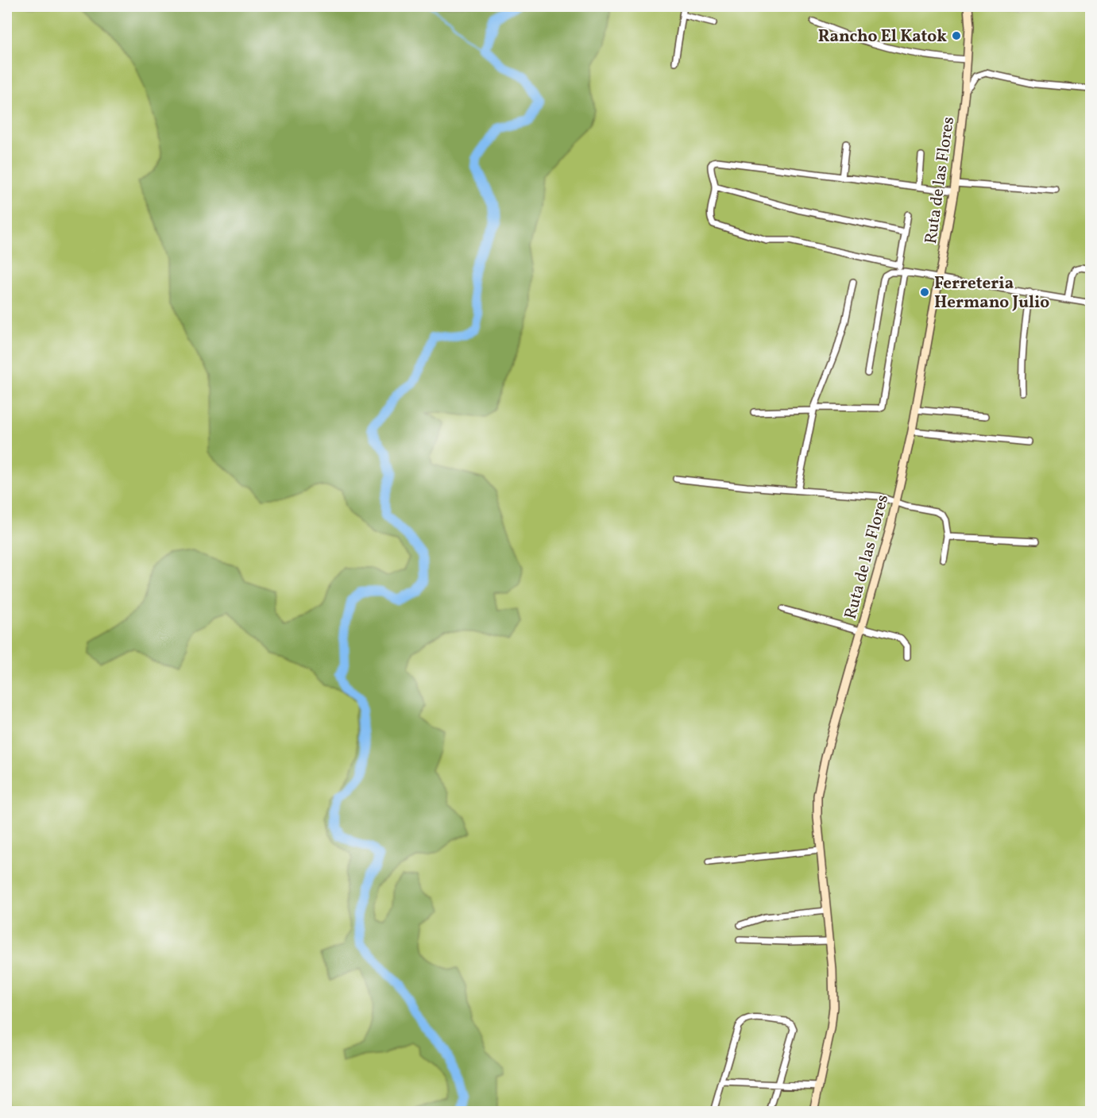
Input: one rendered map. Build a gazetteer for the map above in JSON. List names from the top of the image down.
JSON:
{
  "streets": {
    "main road": ["Ruta de las Flores"]
  },
  "places": ["Rancho El Katok", "Ferreteria Hermano Julio"]
}
